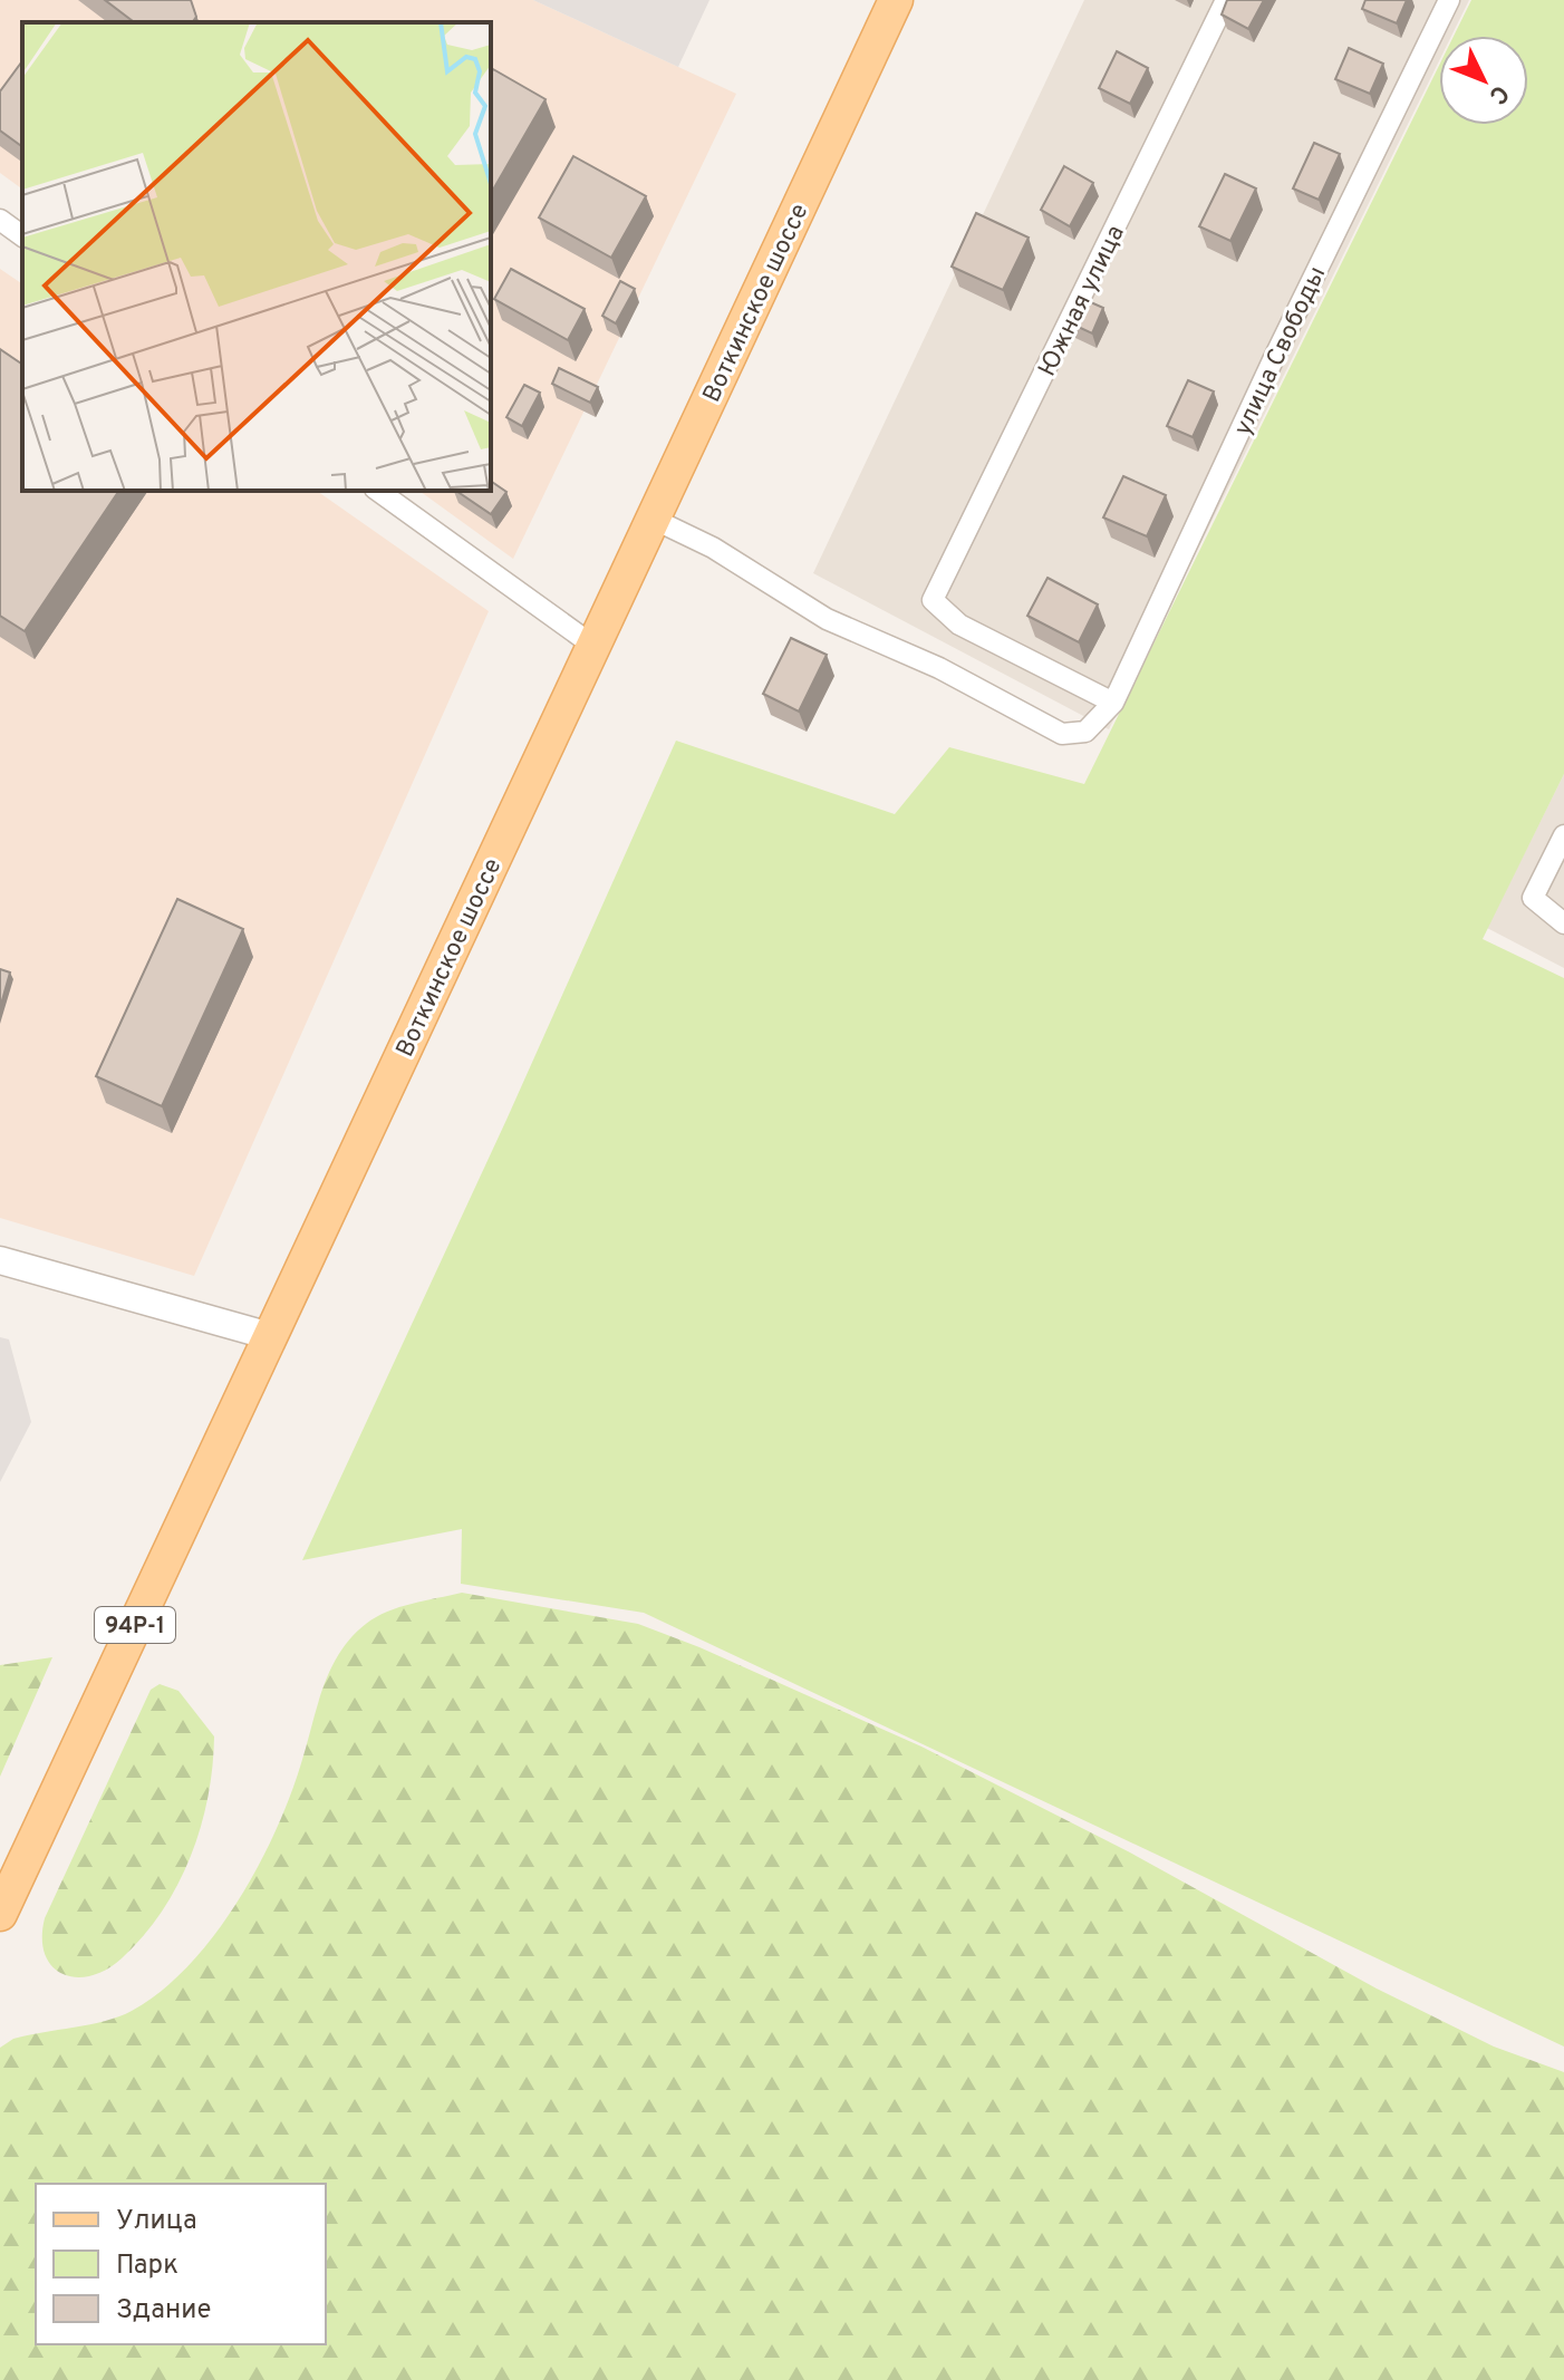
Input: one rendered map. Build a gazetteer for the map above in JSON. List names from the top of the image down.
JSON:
{
  "streets": {
    "main road": ["Воткинское шоссе", "94Р-1"],
    "street": ["Южная улица", "улица Свободы"]
  },
  "crossings": [
    ["Южная улица", "улица Свободы"]
  ],
  "legend": ["Улица", "Парк", "Здание"],
  "north": "bottom right"
}
